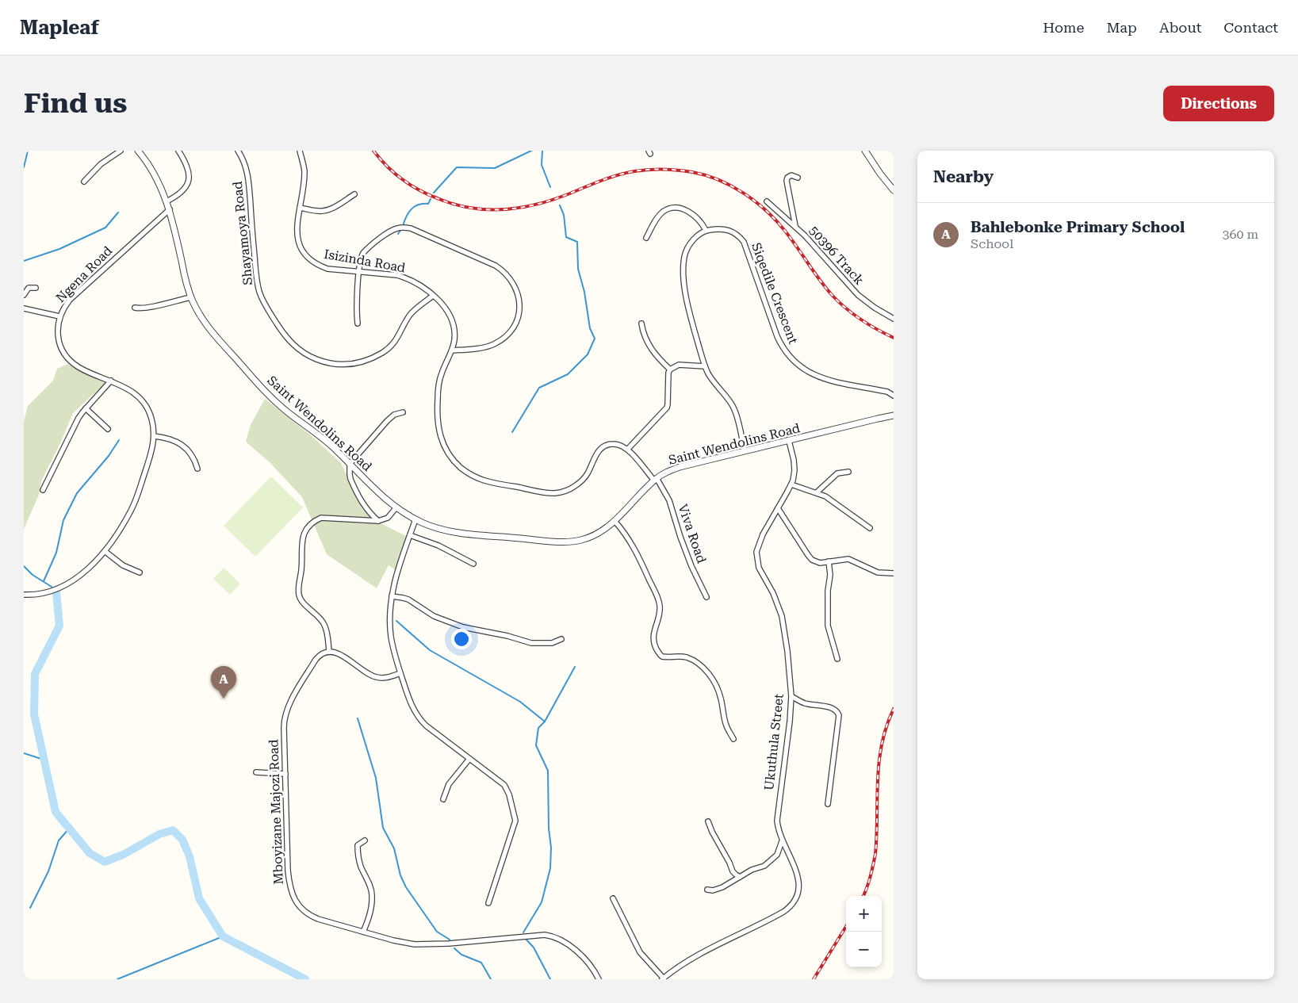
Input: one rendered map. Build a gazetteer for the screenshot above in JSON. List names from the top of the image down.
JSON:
{
  "streets": {
    "street": [
      "Shayamoya Road",
      "50396 Track",
      "Isizinda Road",
      "Ngena Road",
      "Siqedile Crescent",
      "Saint Wendolins Road",
      "Viva Road",
      "Ukuthula Street",
      "Mboyizane Majozi Road"
    ]
  },
  "crossings": [
    ["Shayamoya Road", "Isizinda Road"],
    ["Ngena Road", "Saint Wendolins Road"],
    ["Saint Wendolins Road", "Viva Road"],
    ["Saint Wendolins Road", "Ukuthula Street"]
  ],
  "page": {
    "header": "Mapleaf",
    "nav": [
      "Home",
      "Map",
      "About",
      "Contact"
    ],
    "buttons": "Directions",
    "title": "Find us",
    "heading": "Nearby",
    "list": [
      {
        "mark": "A",
        "name": "Bahlebonke Primary School",
        "note": "School",
        "value": "360 m"
      }
    ],
    "pins": "A",
    "map_buttons": ["+", "−"]
  }
}
